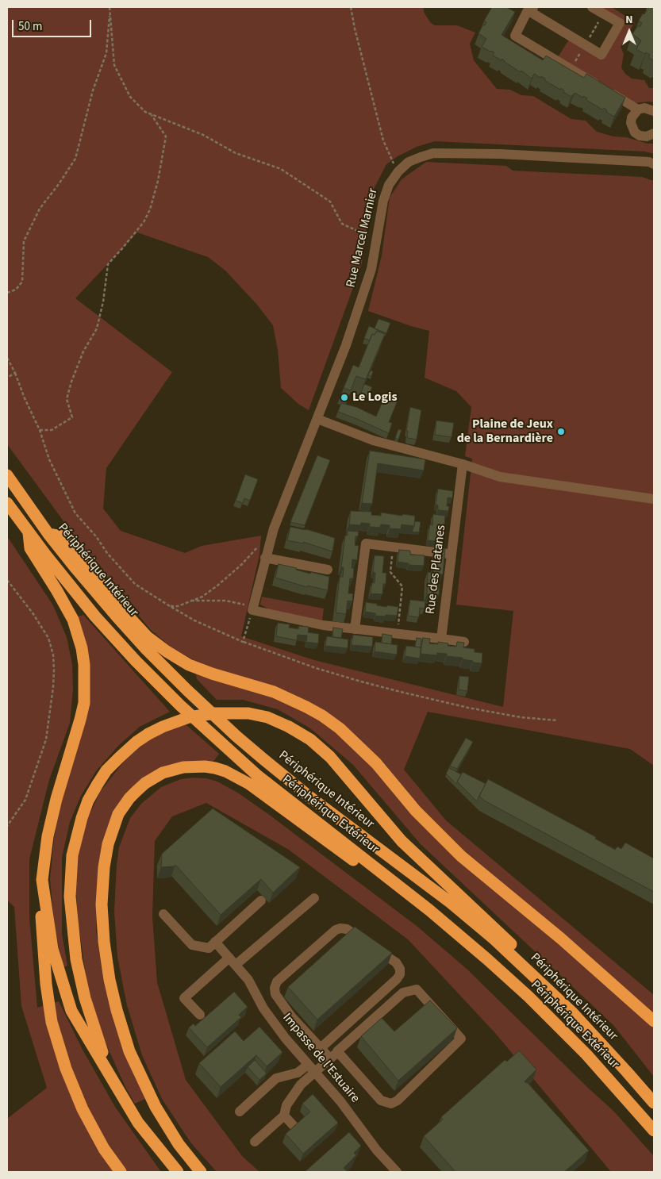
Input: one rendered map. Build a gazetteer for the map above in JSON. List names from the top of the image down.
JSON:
{
  "streets": {
    "highway": ["Périphérique Intérieur", "Périphérique Extérieur"],
    "street": ["Rue Marcel Marnier", "Rue des Platanes", "Impasse de l'Estuaire"]
  },
  "places": ["Le Logis", "Plaine de Jeux de la Bernardière"],
  "scale_bar": "50 m",
  "north": "top"
}
